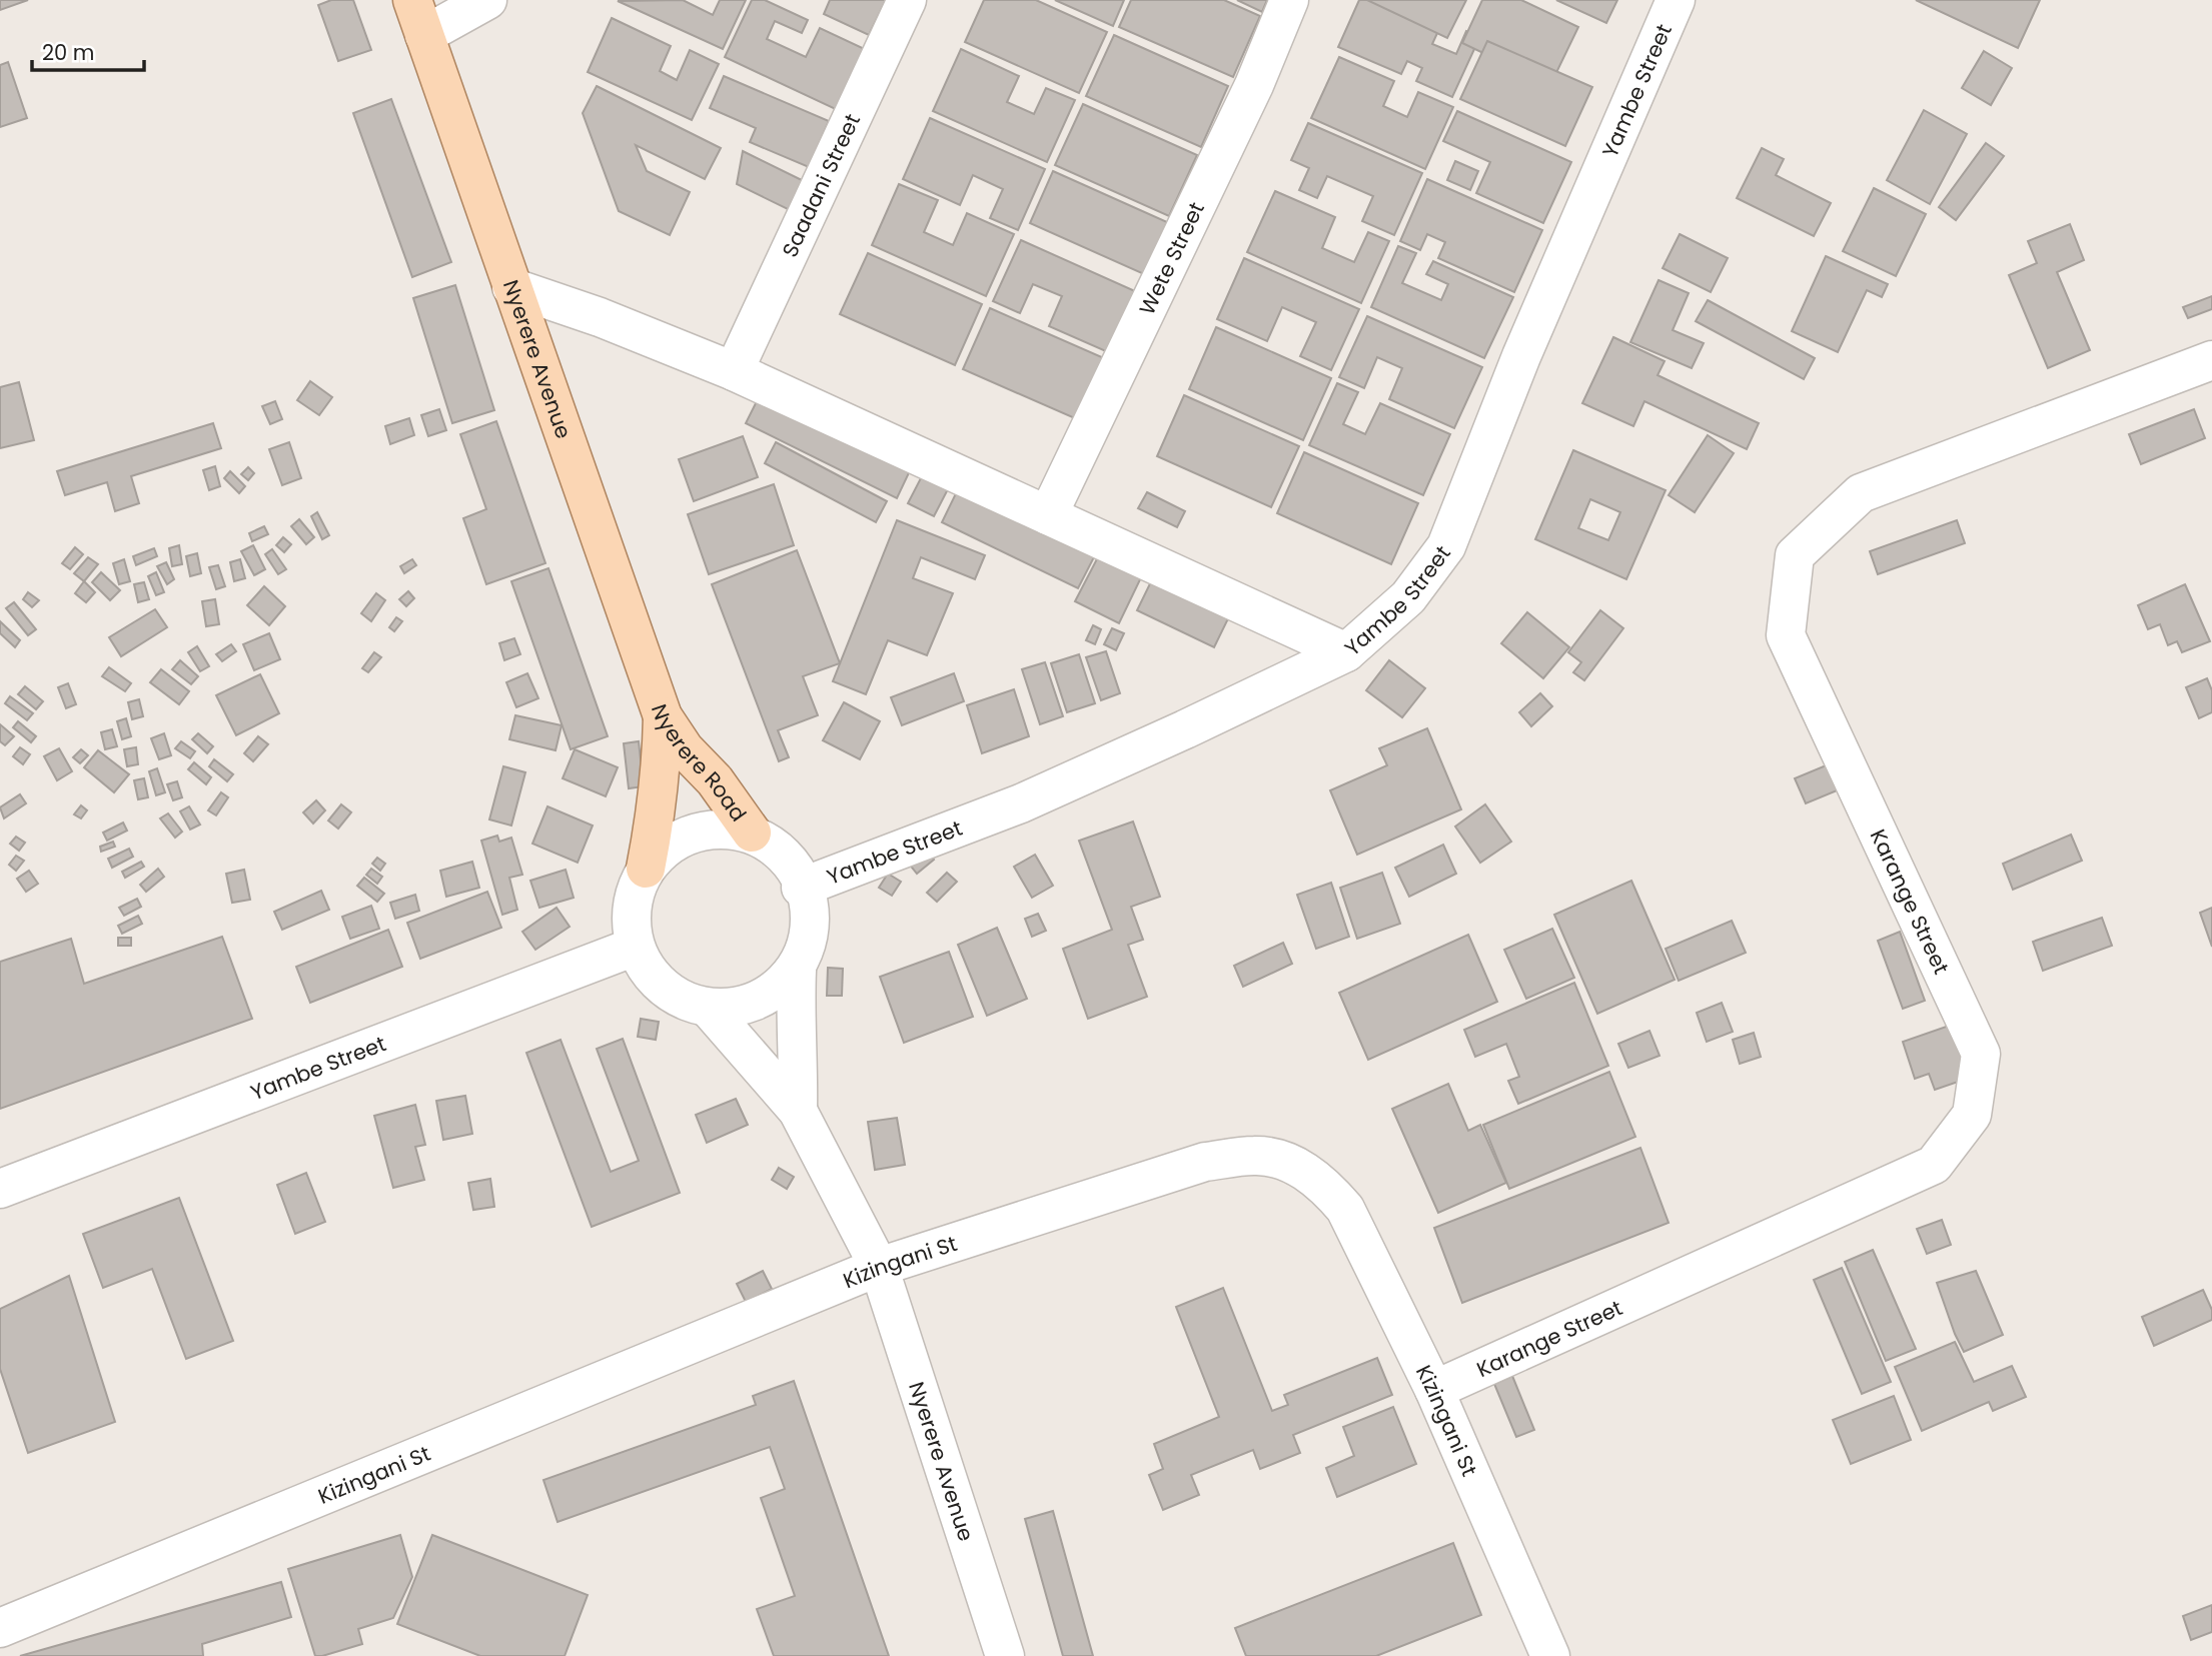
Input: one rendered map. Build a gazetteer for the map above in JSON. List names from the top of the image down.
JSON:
{
  "streets": {
    "main road": ["Nyerere Avenue", "Nyerere Road"],
    "street": [
      "Yambe Street",
      "Saadani Street",
      "Wete Street",
      "Karange Street",
      "Kizingani St"
    ]
  },
  "crossings": [
    ["Yambe Street", "Nyerere Road"],
    ["Nyerere Avenue", "Nyerere Road"],
    ["Nyerere Avenue", "Kizingani St"],
    ["Karange Street", "Kizingani St"]
  ],
  "scale_bar": "20 m"
}
